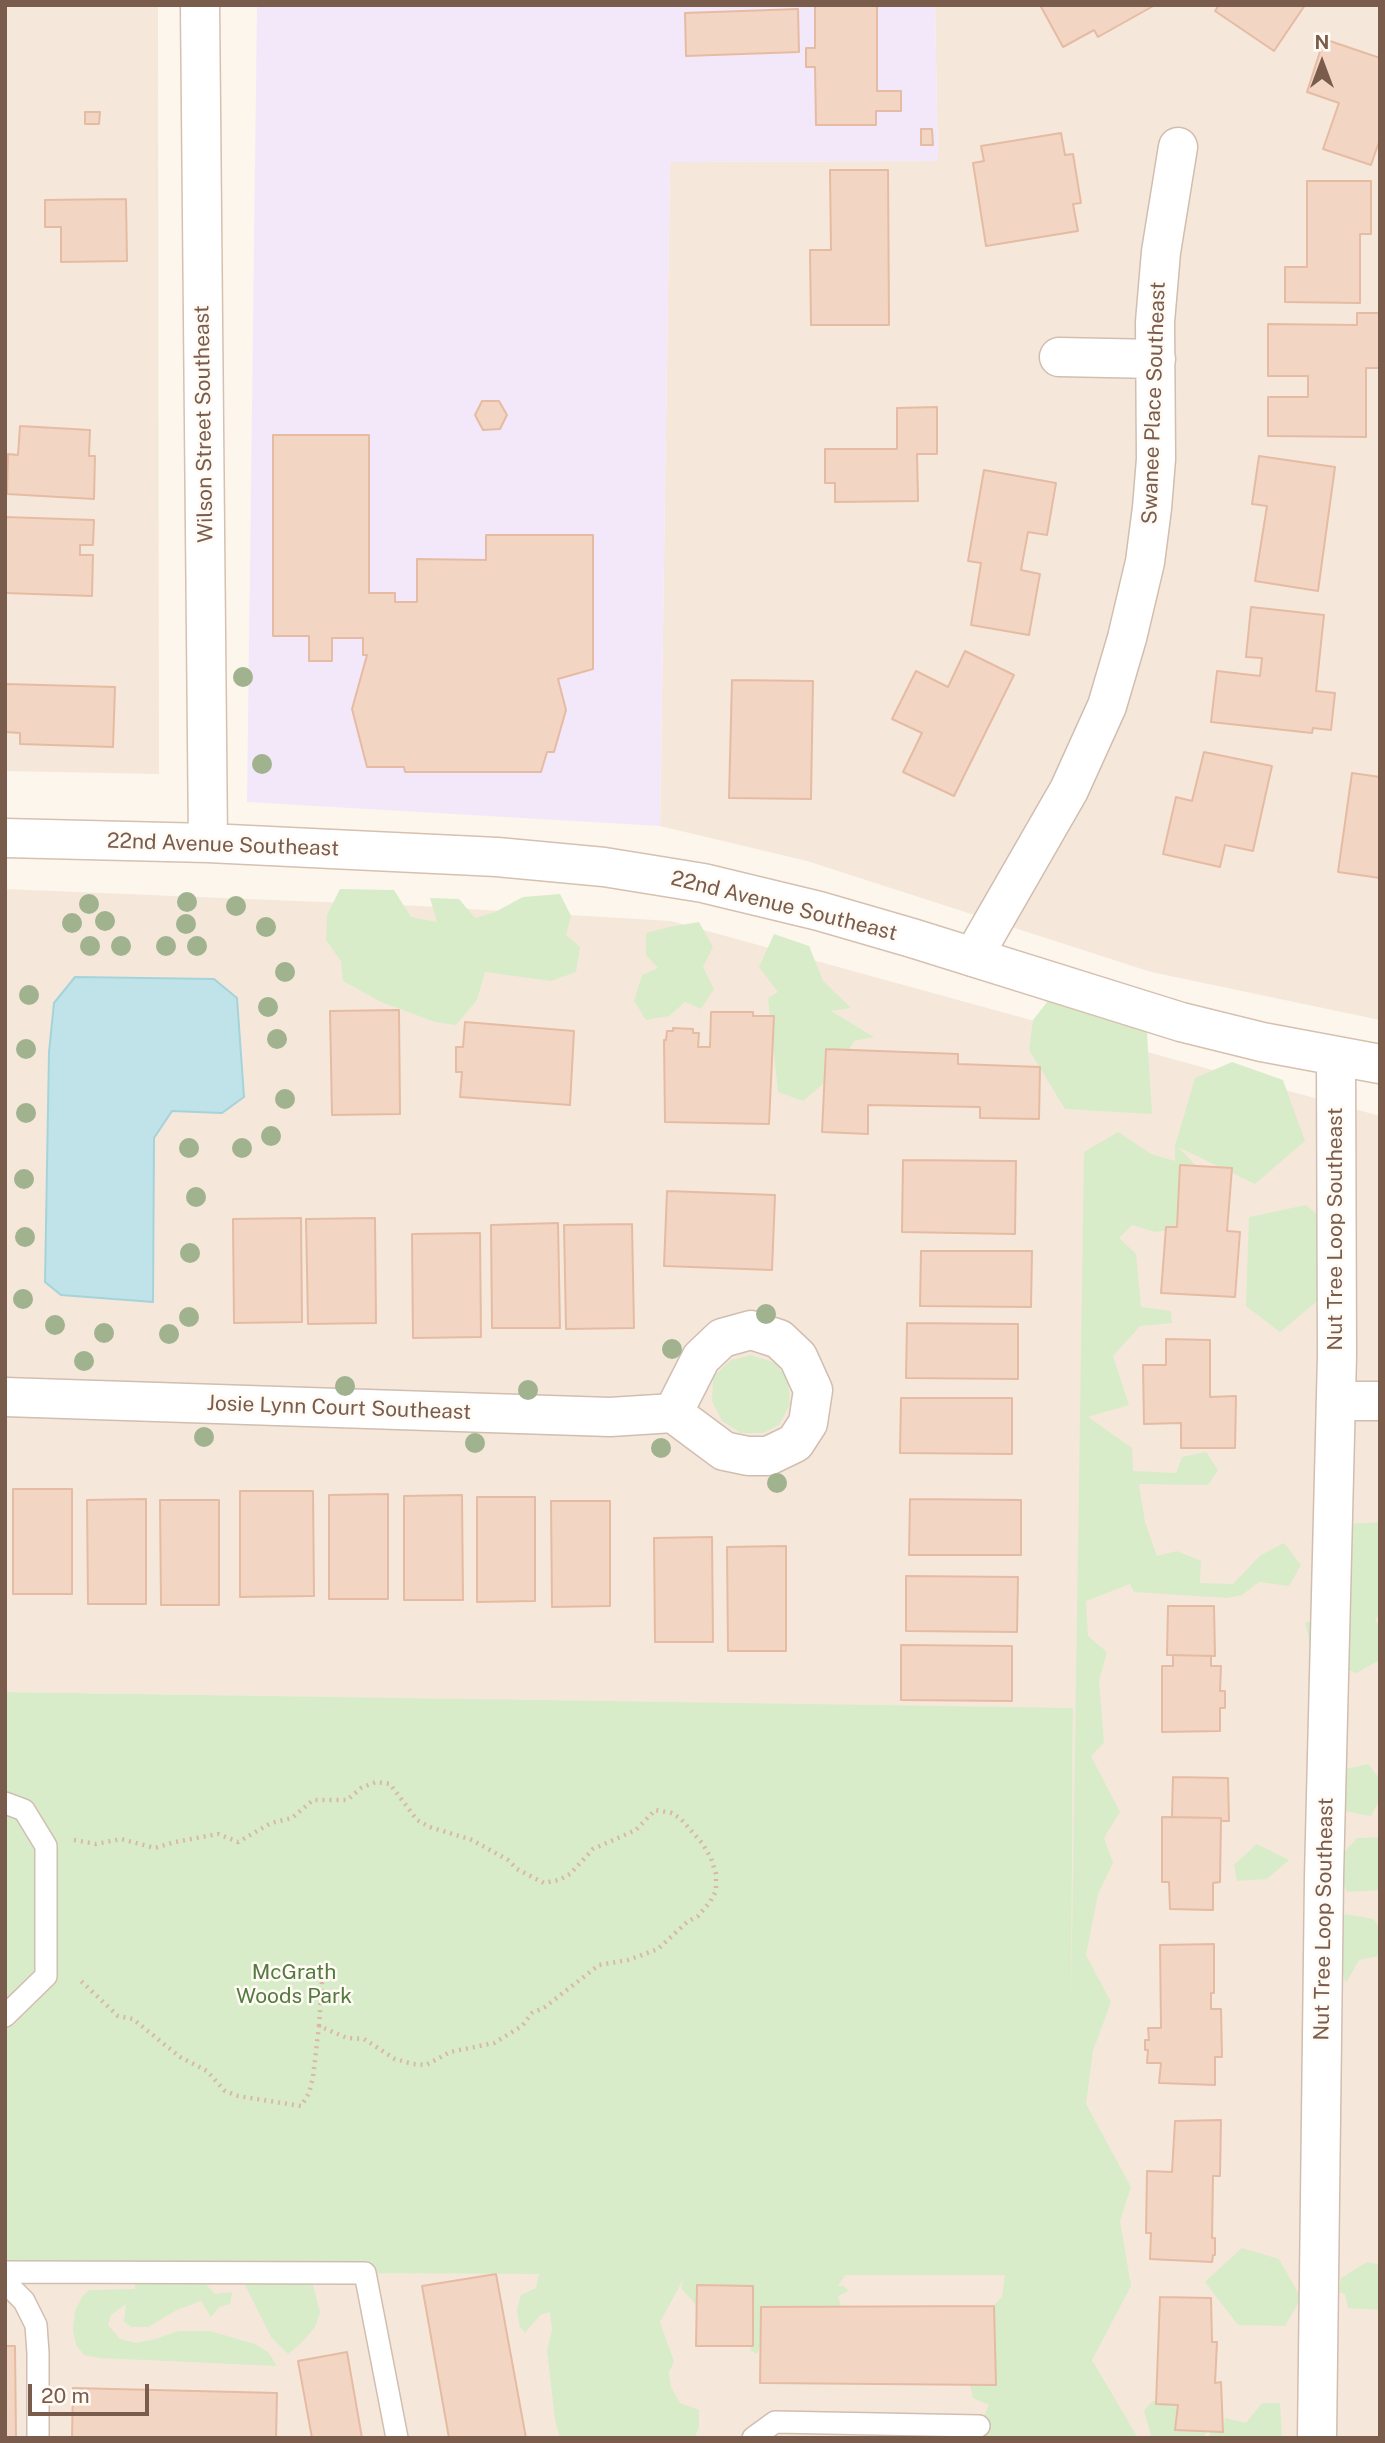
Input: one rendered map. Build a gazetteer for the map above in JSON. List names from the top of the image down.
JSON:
{
  "streets": {
    "street": [
      "Swanee Place Southeast",
      "Wilson Street Southeast",
      "22nd Avenue Southeast",
      "Nut Tree Loop Southeast",
      "Josie Lynn Court Southeast"
    ]
  },
  "crossings": [
    ["Swanee Place Southeast", "22nd Avenue Southeast"],
    ["Wilson Street Southeast", "22nd Avenue Southeast"],
    ["22nd Avenue Southeast", "Nut Tree Loop Southeast"]
  ],
  "parks": ["McGrath Woods Park"],
  "scale_bar": "20 m",
  "north": "top"
}
